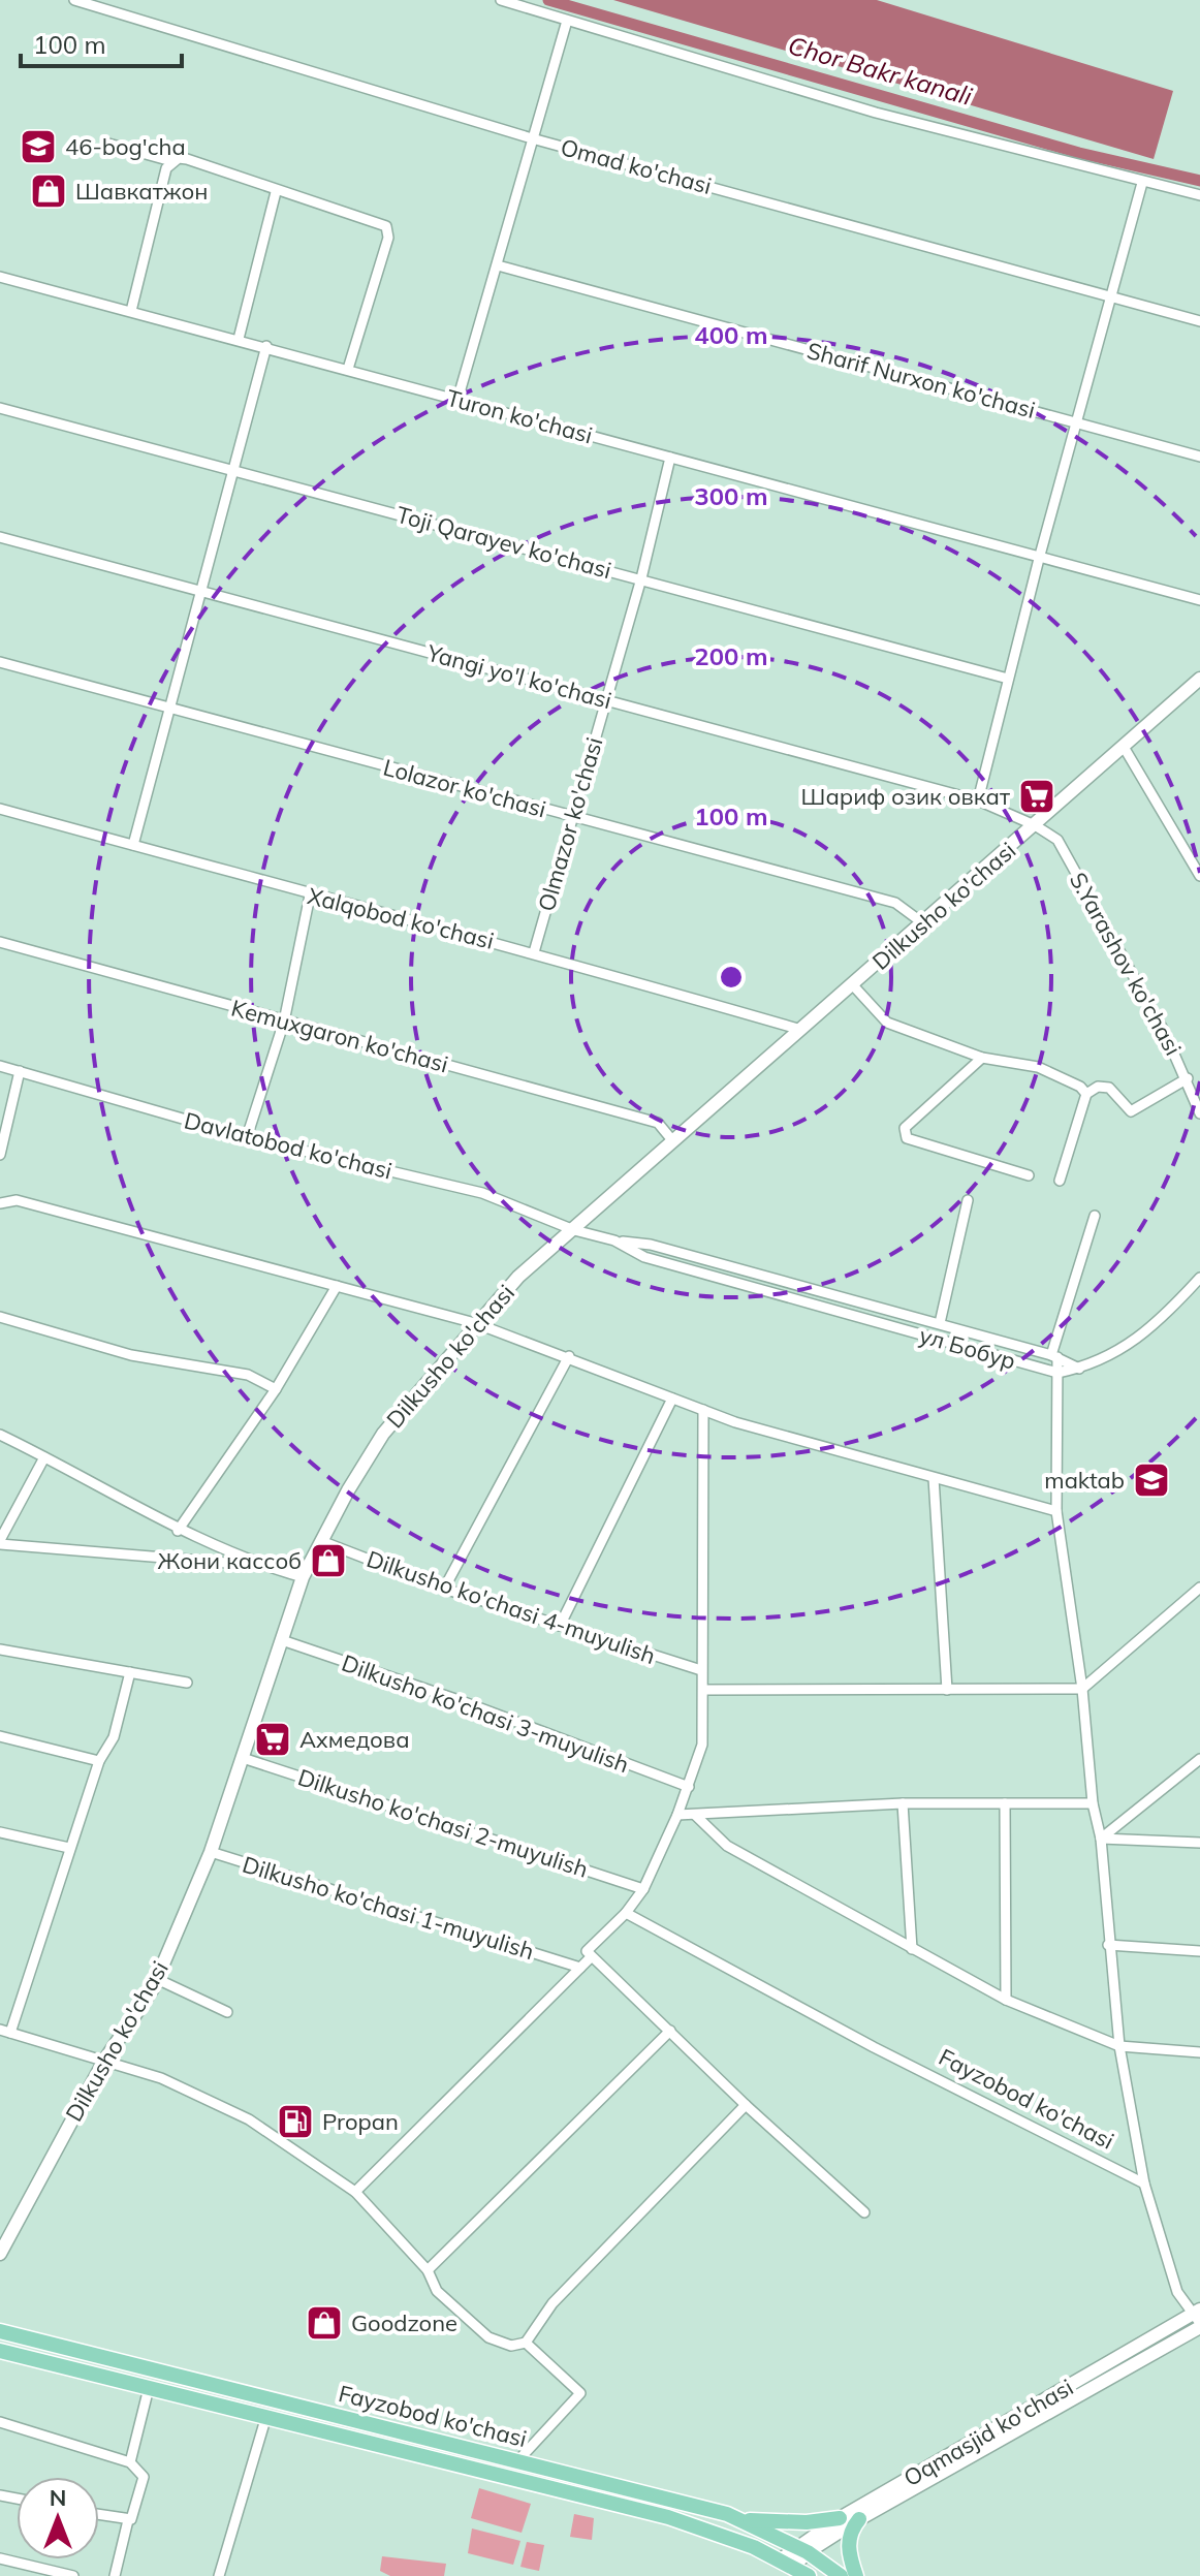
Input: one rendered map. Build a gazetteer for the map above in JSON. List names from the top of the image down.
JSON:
{
  "streets": {
    "main road": ["Fayzobod ko'chasi"],
    "street": [
      "Omad ko'chasi",
      "Sharif Nurxon ko'chasi",
      "Turon ko'chasi",
      "Toji Qarayev ko'chasi",
      "Yangi yo'l ko'chasi",
      "Lolazor ko'chasi",
      "Olmazor ko'chasi",
      "Dilkusho ko'chasi",
      "Xalqobod ko'chasi",
      "S.Yarashov ko'chasi",
      "Kemuxgaron ko'chasi",
      "Davlatobod ko'chasi",
      "ул Бобур",
      "Dilkusho ko'chasi 4-muyulish",
      "Dilkusho ko'chasi 3-muyulish",
      "Dilkusho ko'chasi 2-muyulish",
      "Dilkusho ko'chasi 1-muyulish",
      "Oqmasjid ko'chasi"
    ]
  },
  "crossings": [
    ["Turon ko'chasi", "Olmazor ko'chasi"],
    ["Toji Qarayev ko'chasi", "Olmazor ko'chasi"],
    ["Yangi yo'l ko'chasi", "Olmazor ko'chasi"],
    ["Yangi yo'l ko'chasi", "Dilkusho ko'chasi"],
    ["Yangi yo'l ko'chasi", "S.Yarashov ko'chasi"],
    ["Lolazor ko'chasi", "Olmazor ko'chasi"],
    ["Lolazor ko'chasi", "Dilkusho ko'chasi"],
    ["Olmazor ko'chasi", "Xalqobod ko'chasi"],
    ["Dilkusho ko'chasi", "Xalqobod ko'chasi"],
    ["Dilkusho ko'chasi", "S.Yarashov ko'chasi"],
    ["Dilkusho ko'chasi", "Kemuxgaron ko'chasi"],
    ["Dilkusho ko'chasi", "Davlatobod ko'chasi"],
    ["Dilkusho ko'chasi", "ул Бобур"],
    ["Dilkusho ko'chasi", "Dilkusho ko'chasi 4-muyulish"],
    ["Dilkusho ko'chasi", "Dilkusho ko'chasi 3-muyulish"],
    ["Dilkusho ko'chasi", "Dilkusho ko'chasi 2-muyulish"],
    ["Dilkusho ko'chasi", "Dilkusho ko'chasi 1-muyulish"],
    ["Davlatobod ko'chasi", "ул Бобур"],
    ["Fayzobod ko'chasi", "Oqmasjid ko'chasi"]
  ],
  "water": ["Chor Bakr kanali"],
  "places": {
    "school or university": ["46-bog'cha", "maktab"],
    "shop": ["Шавкатжон", "Жони кассоб", "Goodzone"],
    "supermarket": ["Шариф озик овкат", "Ахмедова"],
    "fuel station": ["Propan"]
  },
  "scale_bar": "100 m",
  "north": "top",
  "rings": [
    "400 m",
    "300 m",
    "200 m",
    "100 m"
  ]
}
